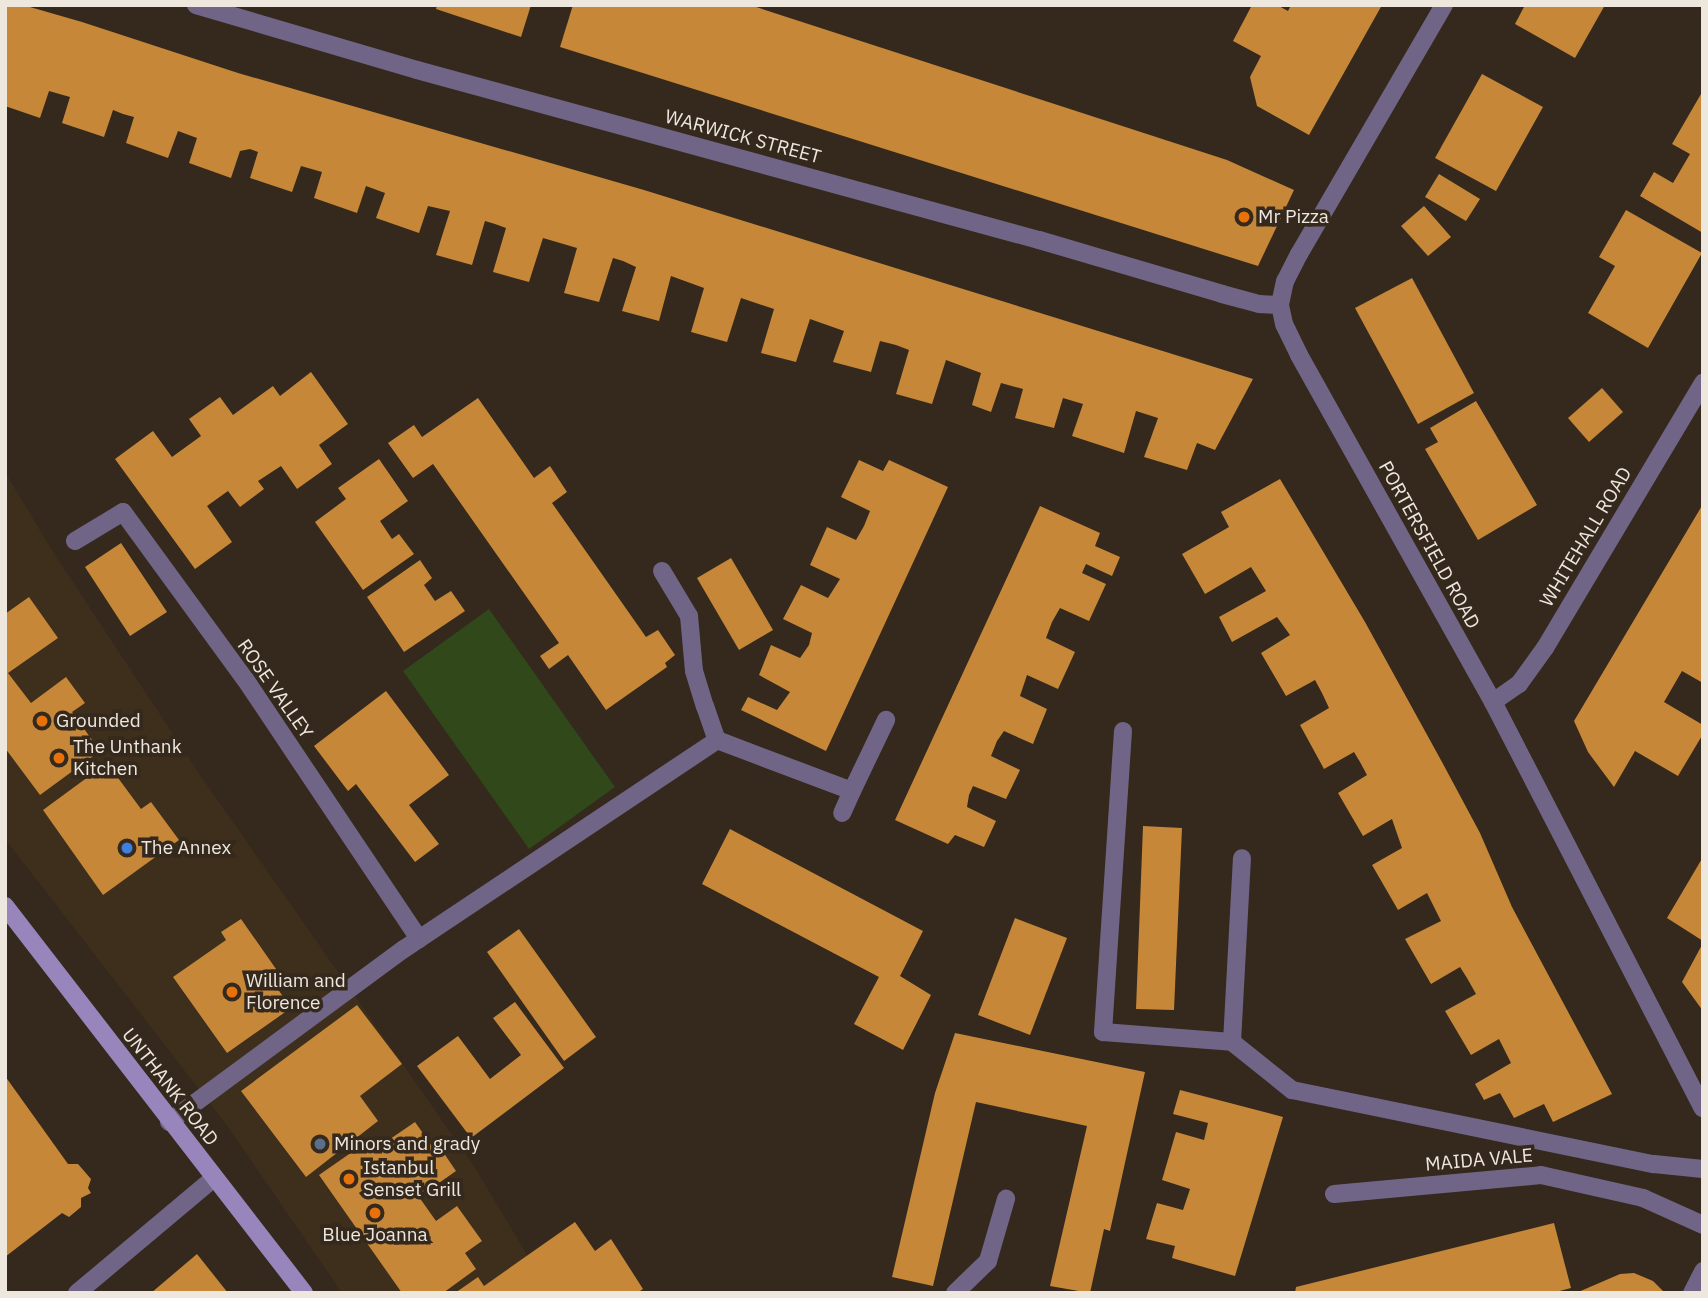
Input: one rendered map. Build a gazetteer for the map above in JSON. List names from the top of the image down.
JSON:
{
  "streets": {
    "street": [
      "WARWICK STREET",
      "WHITEHALL ROAD",
      "PORTERSFIELD ROAD",
      "ROSE VALLEY",
      "UNTHANK ROAD",
      "MAIDA VALE"
    ]
  },
  "crossings": [
    ["WARWICK STREET", "PORTERSFIELD ROAD"],
    ["WHITEHALL ROAD", "PORTERSFIELD ROAD"]
  ],
  "places": [
    "Mr Pizza",
    "Grounded",
    "The Unthank Kitchen",
    "The Annex",
    "William and Florence",
    "Minors and grady",
    "Istanbul Senset Grill",
    "Blue Joanna"
  ]
}
